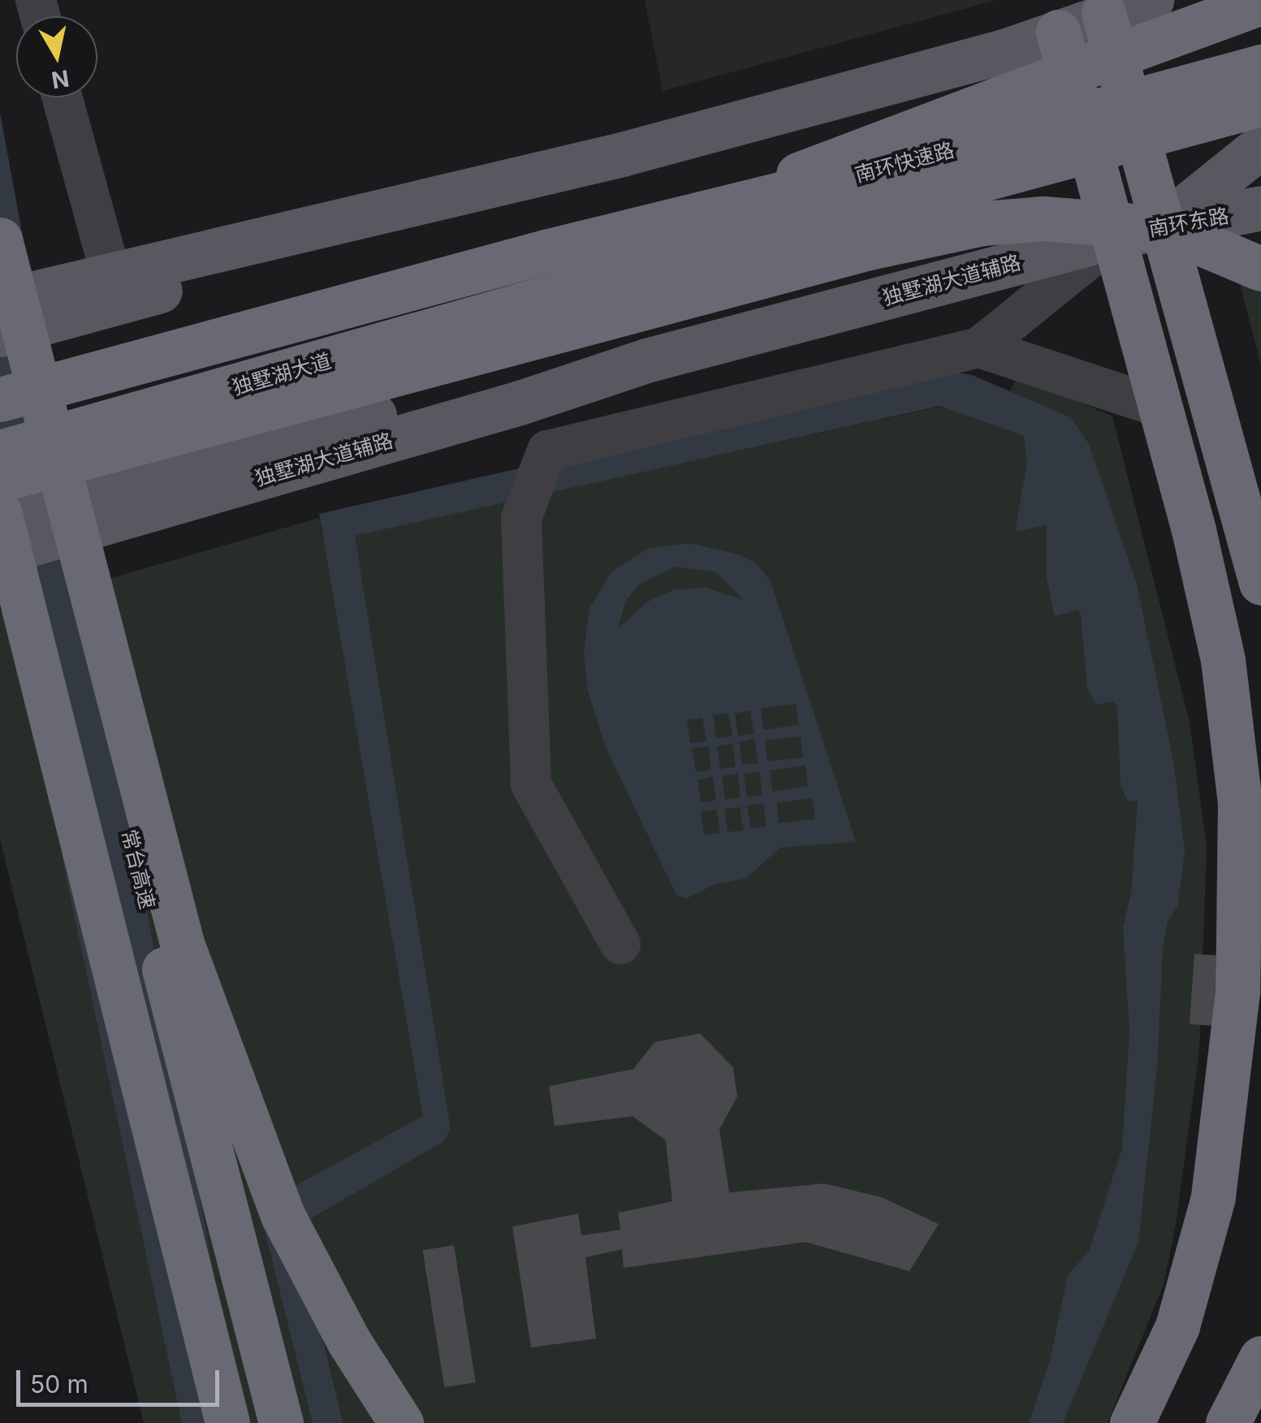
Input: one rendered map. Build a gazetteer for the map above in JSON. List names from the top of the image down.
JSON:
{
  "streets": {
    "highway": ["南环快速路", "独墅湖大道", "常台高速"],
    "main road": ["南环东路", "独墅湖大道辅路"]
  },
  "crossings": [
    ["南环快速路", "独墅湖大道"],
    ["南环东路", "独墅湖大道辅路"]
  ],
  "scale_bar": "50 m",
  "north": "bottom"
}
